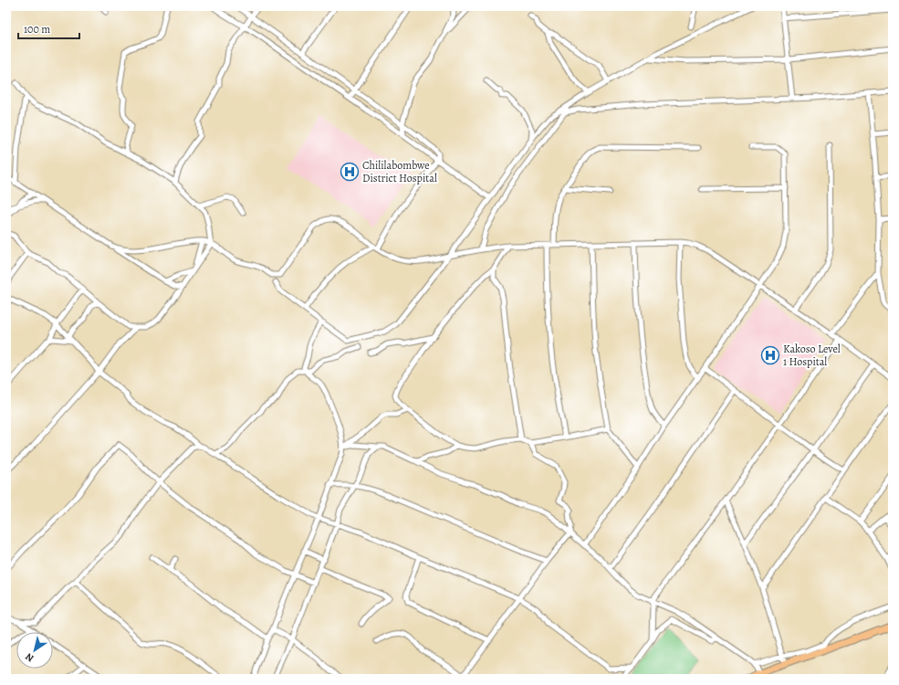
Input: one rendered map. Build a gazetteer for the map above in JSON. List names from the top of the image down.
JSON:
{
  "places": {
    "hospital": ["Chililabombwe District Hospital", "Kakoso Level 1 Hospital"]
  },
  "scale_bar": "100 m",
  "north": "bottom left"
}
